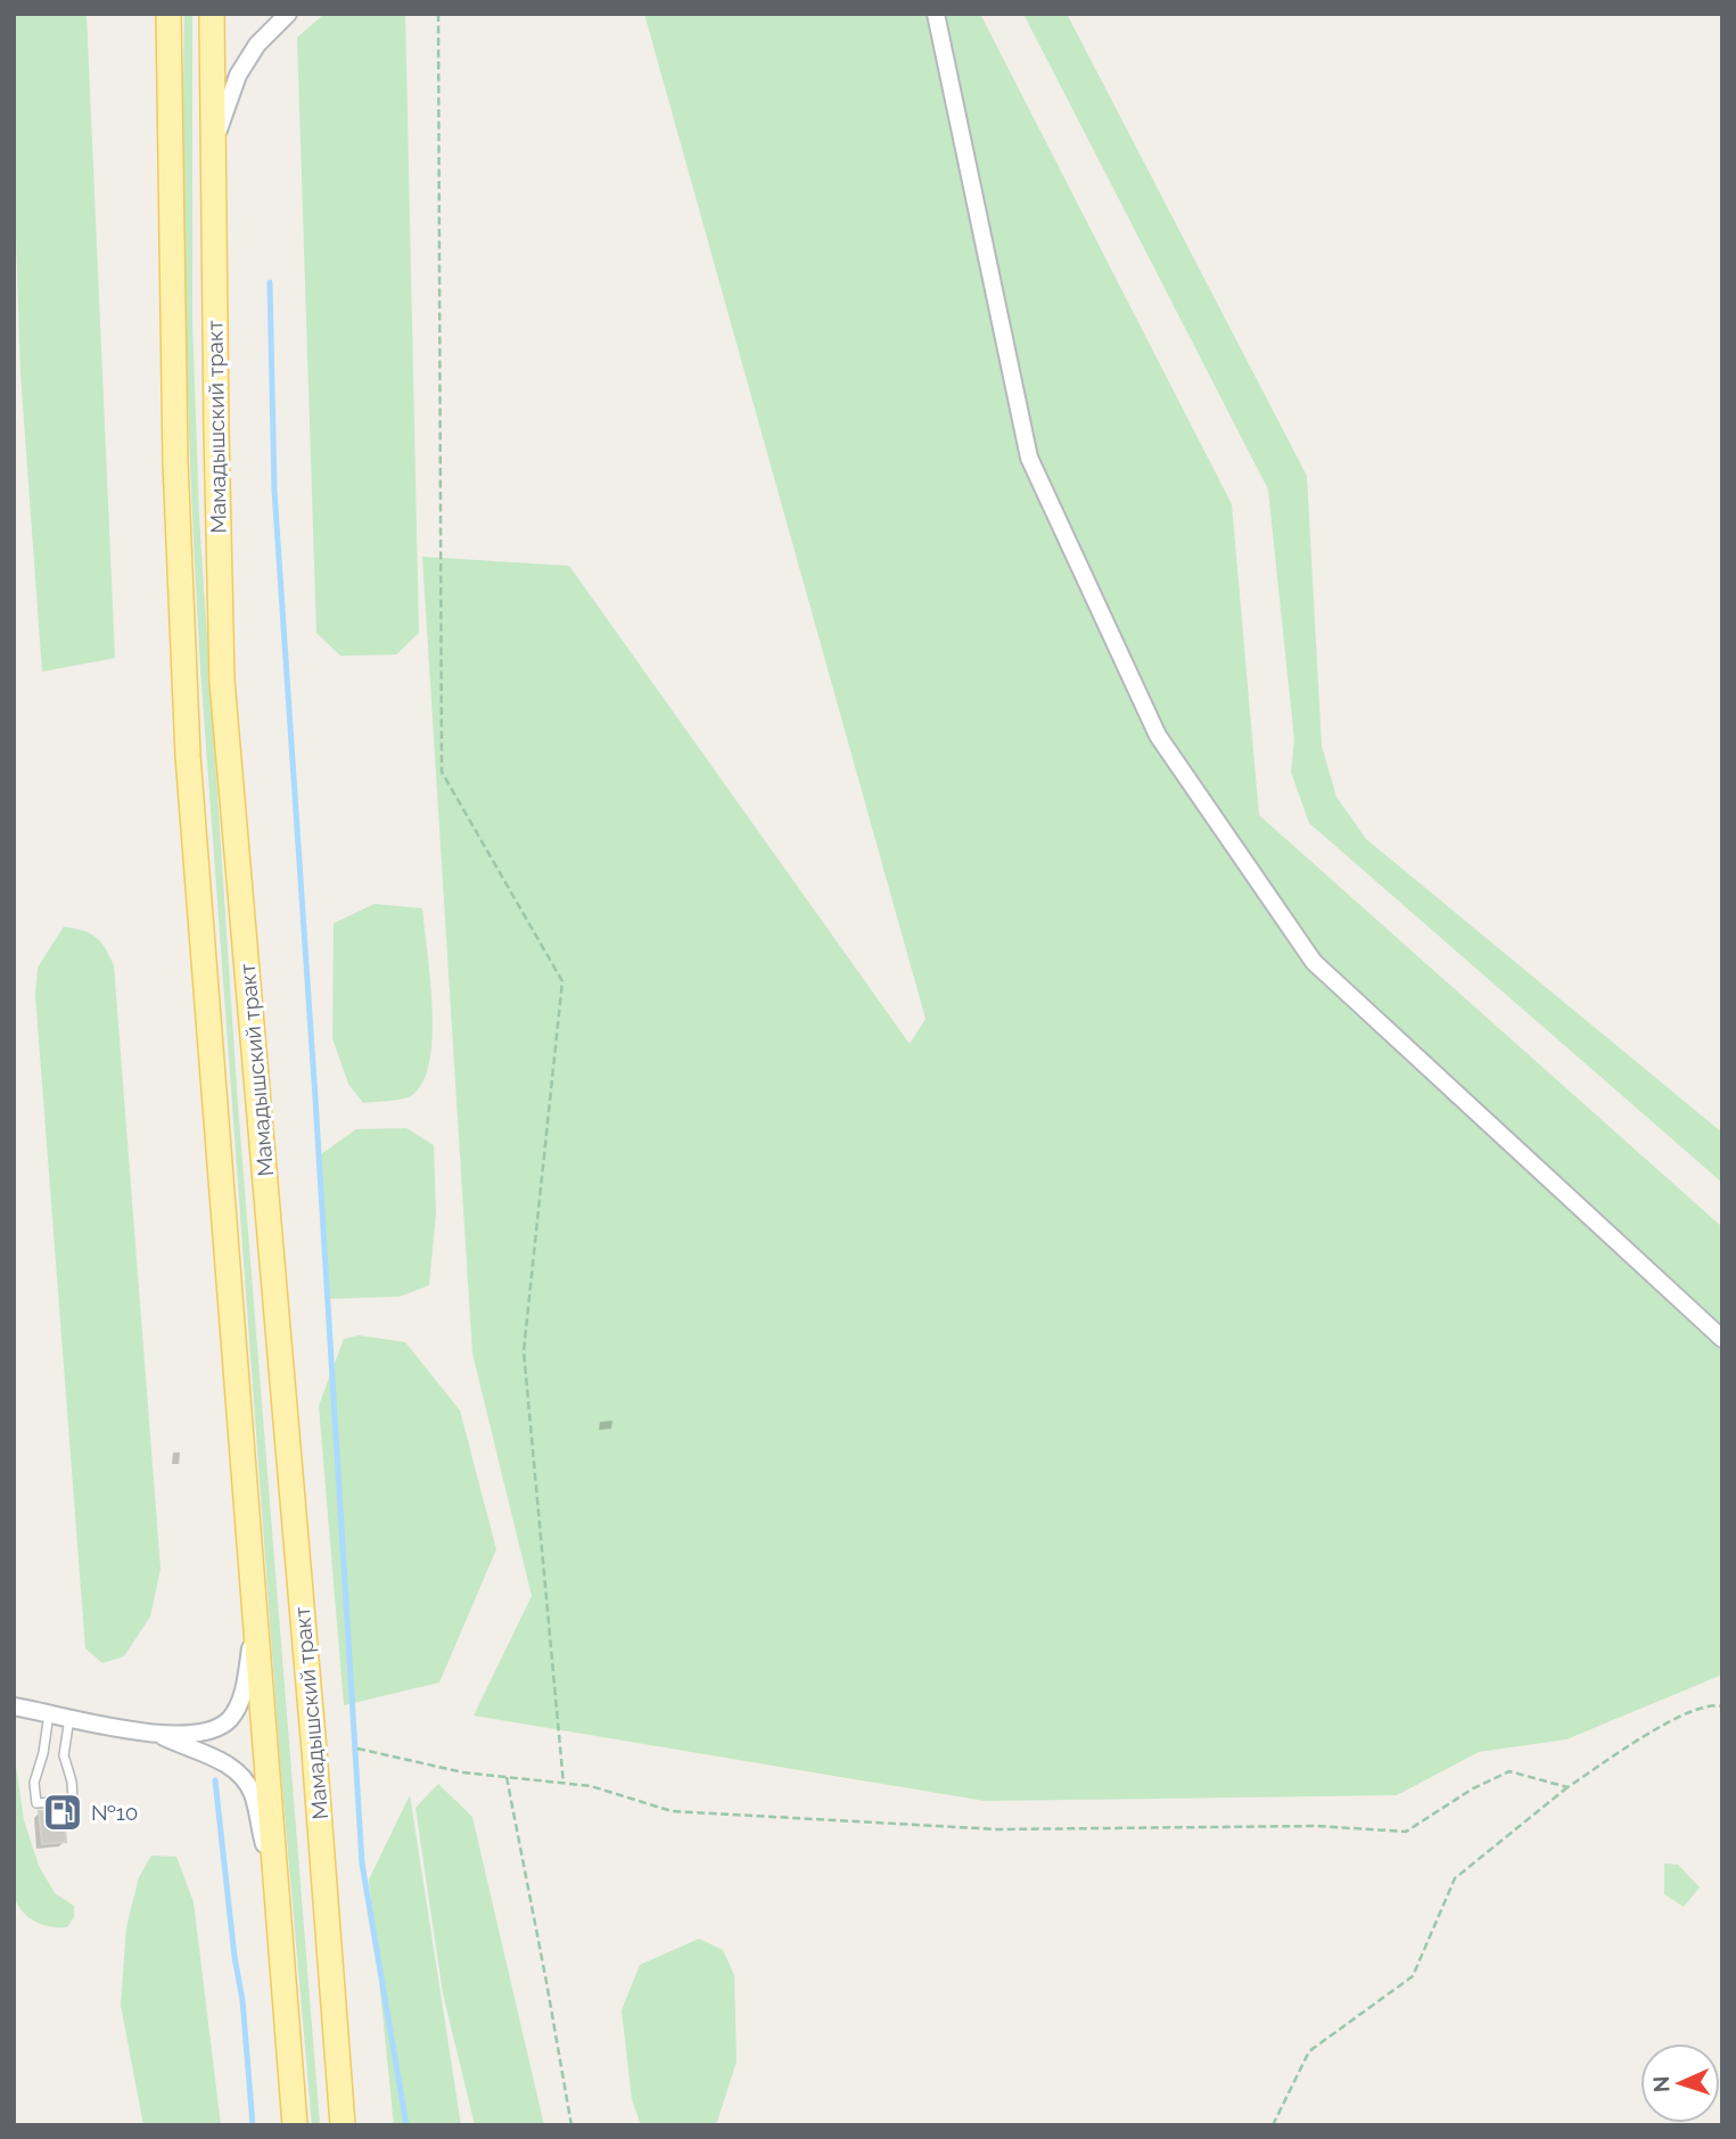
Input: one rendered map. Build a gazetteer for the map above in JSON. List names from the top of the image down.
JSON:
{
  "streets": {
    "main road": ["Мамадышский тракт"]
  },
  "places": {
    "fuel station": ["№10"]
  },
  "north": "left"
}
